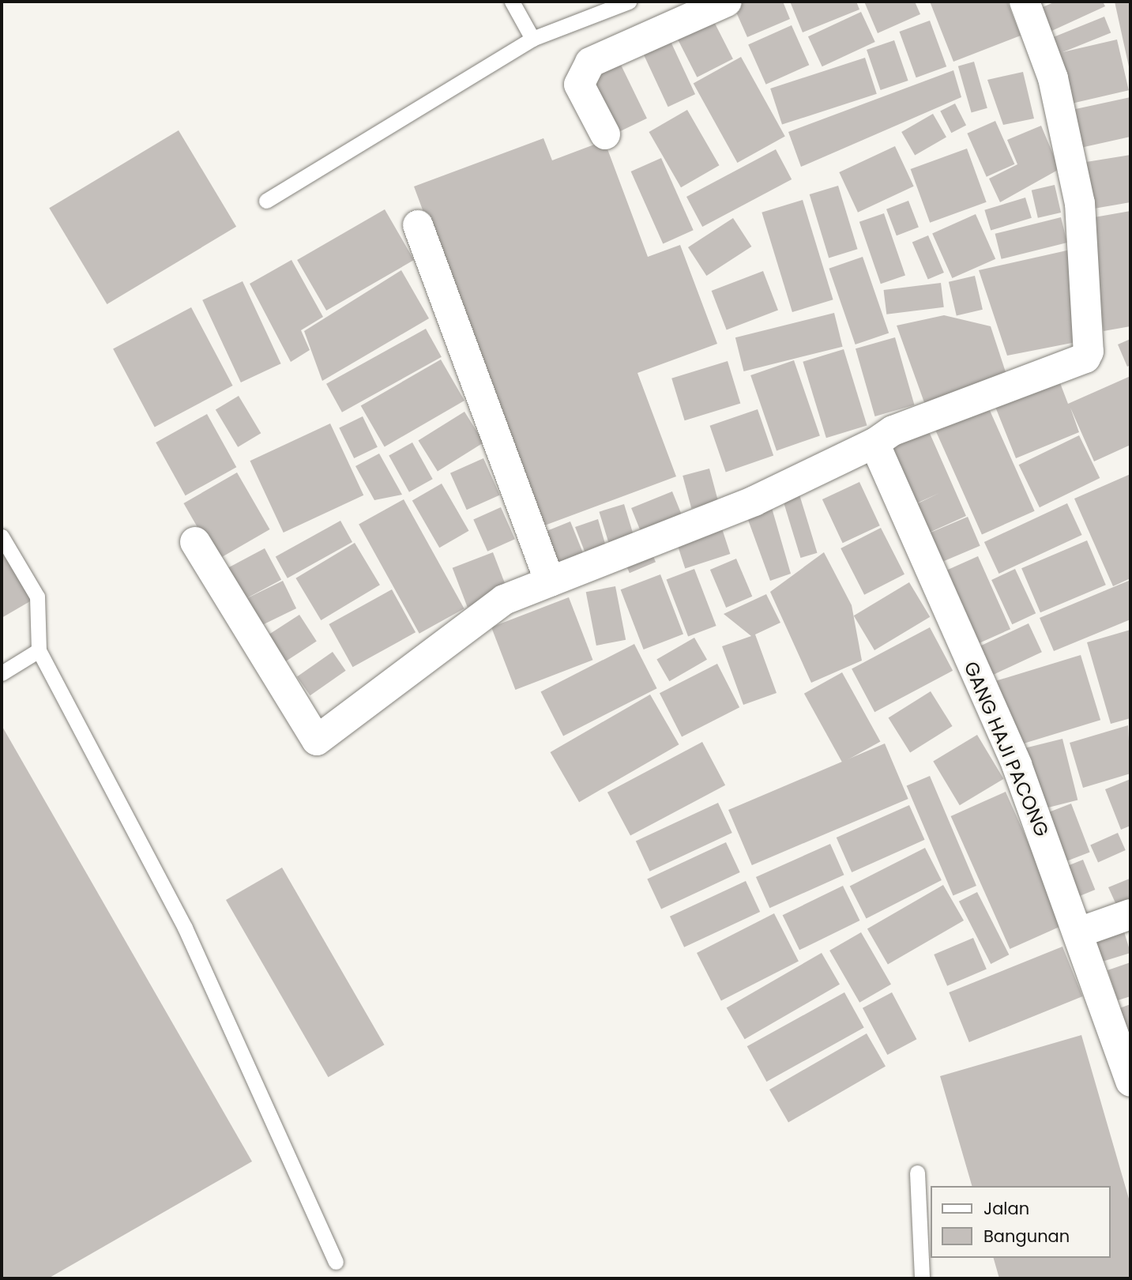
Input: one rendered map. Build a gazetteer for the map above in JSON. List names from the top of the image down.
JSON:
{
  "streets": {
    "street": ["GANG HAJI PACONG"]
  },
  "legend": ["Jalan", "Bangunan"]
}
